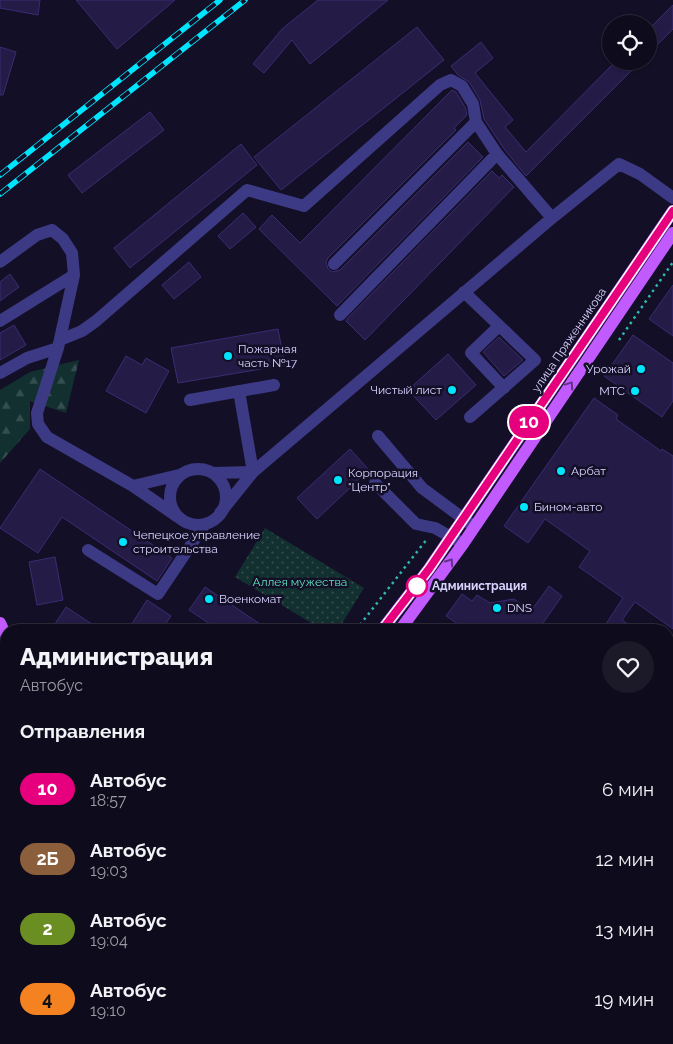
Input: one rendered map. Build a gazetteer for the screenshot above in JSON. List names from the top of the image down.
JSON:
{
  "streets": {
    "main road": ["улица Пряженникова"]
  },
  "parks": ["Аллея мужества"],
  "places": [
    "Пожарная часть №17",
    "Урожай",
    "Чистый лист",
    "МТС",
    "Арбат",
    "Корпорация \"Центр\"",
    "Бином-авто",
    "Чепецкое управление строительства",
    "Администрация",
    "Военкомат",
    "DNS"
  ],
  "lines": ["bus line 10"],
  "page": {
    "on_map": "10",
    "heading": [
      ["Администрация", "Автобус"],
      "Отправления"
    ],
    "list": [
      {
        "mark": "10",
        "name": "Автобус",
        "note": "18:57",
        "value": "6 мин"
      },
      {
        "mark": "2Б",
        "name": "Автобус",
        "note": "19:03",
        "value": "12 мин"
      },
      {
        "mark": "2",
        "name": "Автобус",
        "note": "19:04",
        "value": "13 мин"
      },
      {
        "mark": "4",
        "name": "Автобус",
        "note": "19:10",
        "value": "19 мин"
      }
    ]
  }
}
